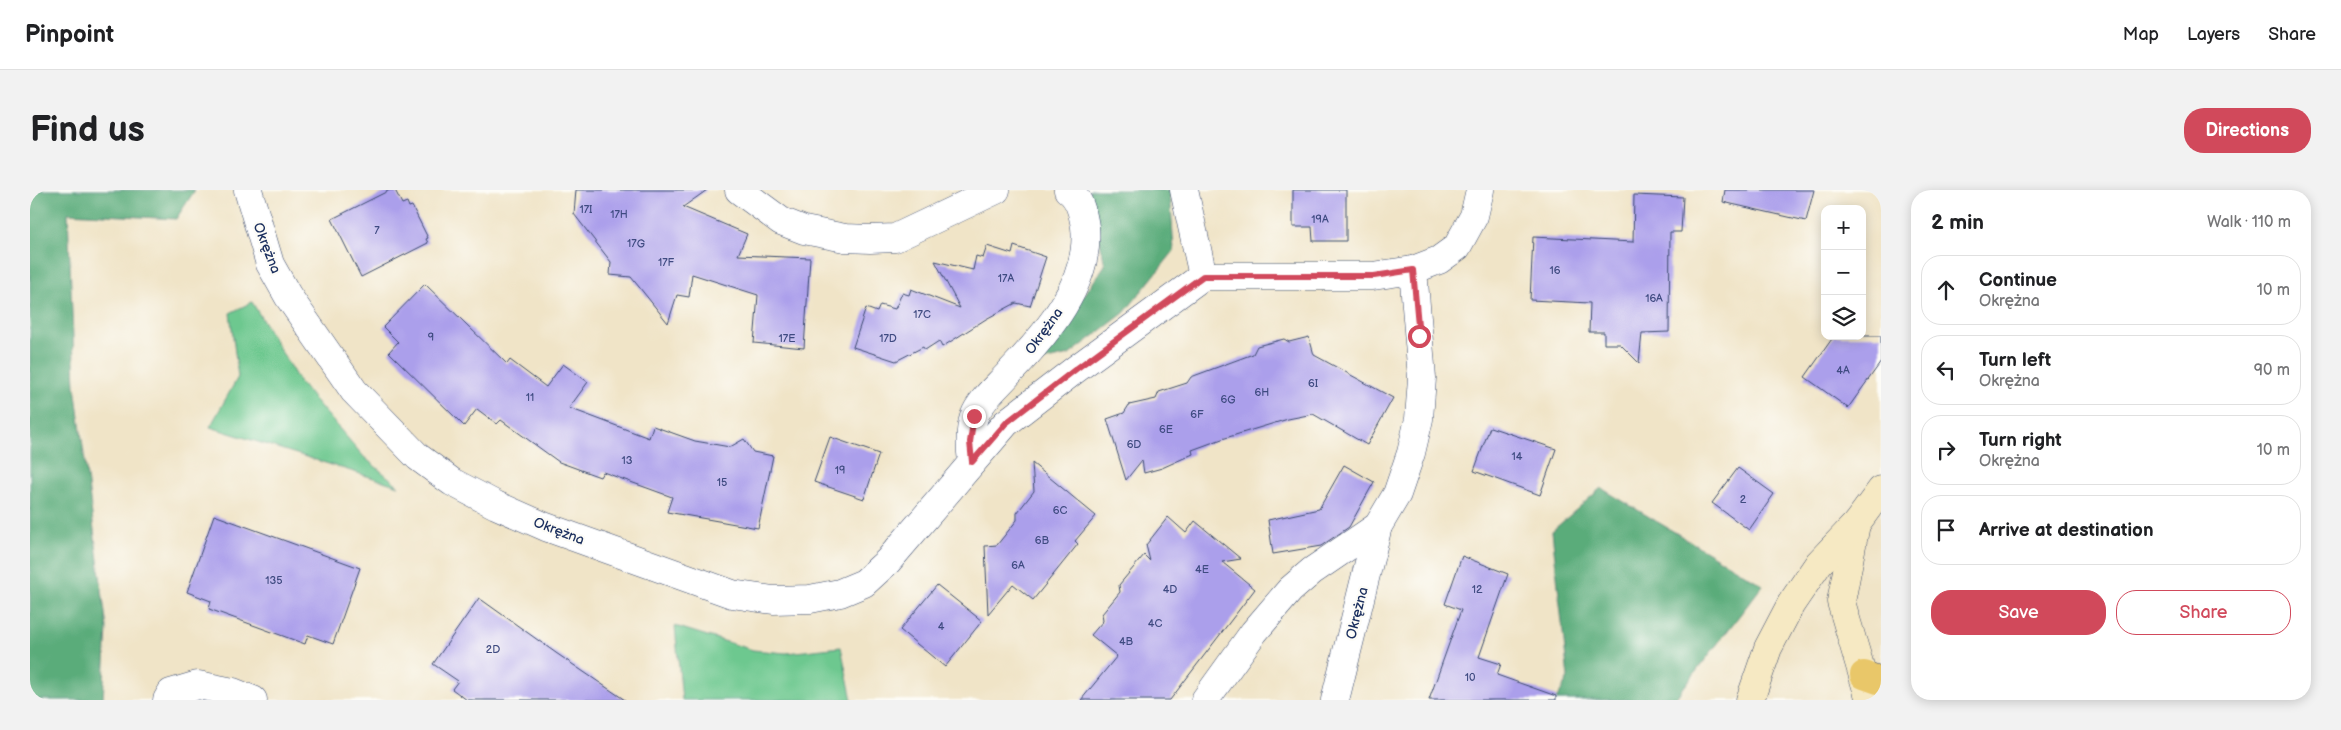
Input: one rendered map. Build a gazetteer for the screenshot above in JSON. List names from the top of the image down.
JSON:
{
  "streets": {
    "street": ["Okrężna"]
  },
  "house_numbers": [
    "17I",
    "17H",
    "19A",
    "7",
    "17G",
    "17F",
    "16",
    "17A",
    "16A",
    "17C",
    "9",
    "17E",
    "17D",
    "4A",
    "6I",
    "6H",
    "11",
    "6G",
    "6F",
    "6E",
    "6D",
    "14",
    "13",
    "19",
    "15",
    "2",
    "6C",
    "6B",
    "6A",
    "4E",
    "135",
    "4D",
    "12",
    "4C",
    "4",
    "4B",
    "2D",
    "10"
  ],
  "page": {
    "header": "Pinpoint",
    "nav": ["Map", "Layers", "Share"],
    "buttons": [
      "Directions",
      ["Save", "Share"]
    ],
    "title": "Find us",
    "heading": ["2 min", "Walk · 110 m"],
    "map_buttons": ["+", "−"],
    "list": [
      ["Continue", "Okrężna", "10 m"],
      ["Turn left", "Okrężna", "90 m"],
      ["Turn right", "Okrężna", "10 m"],
      "Arrive at destination"
    ]
  }
}
